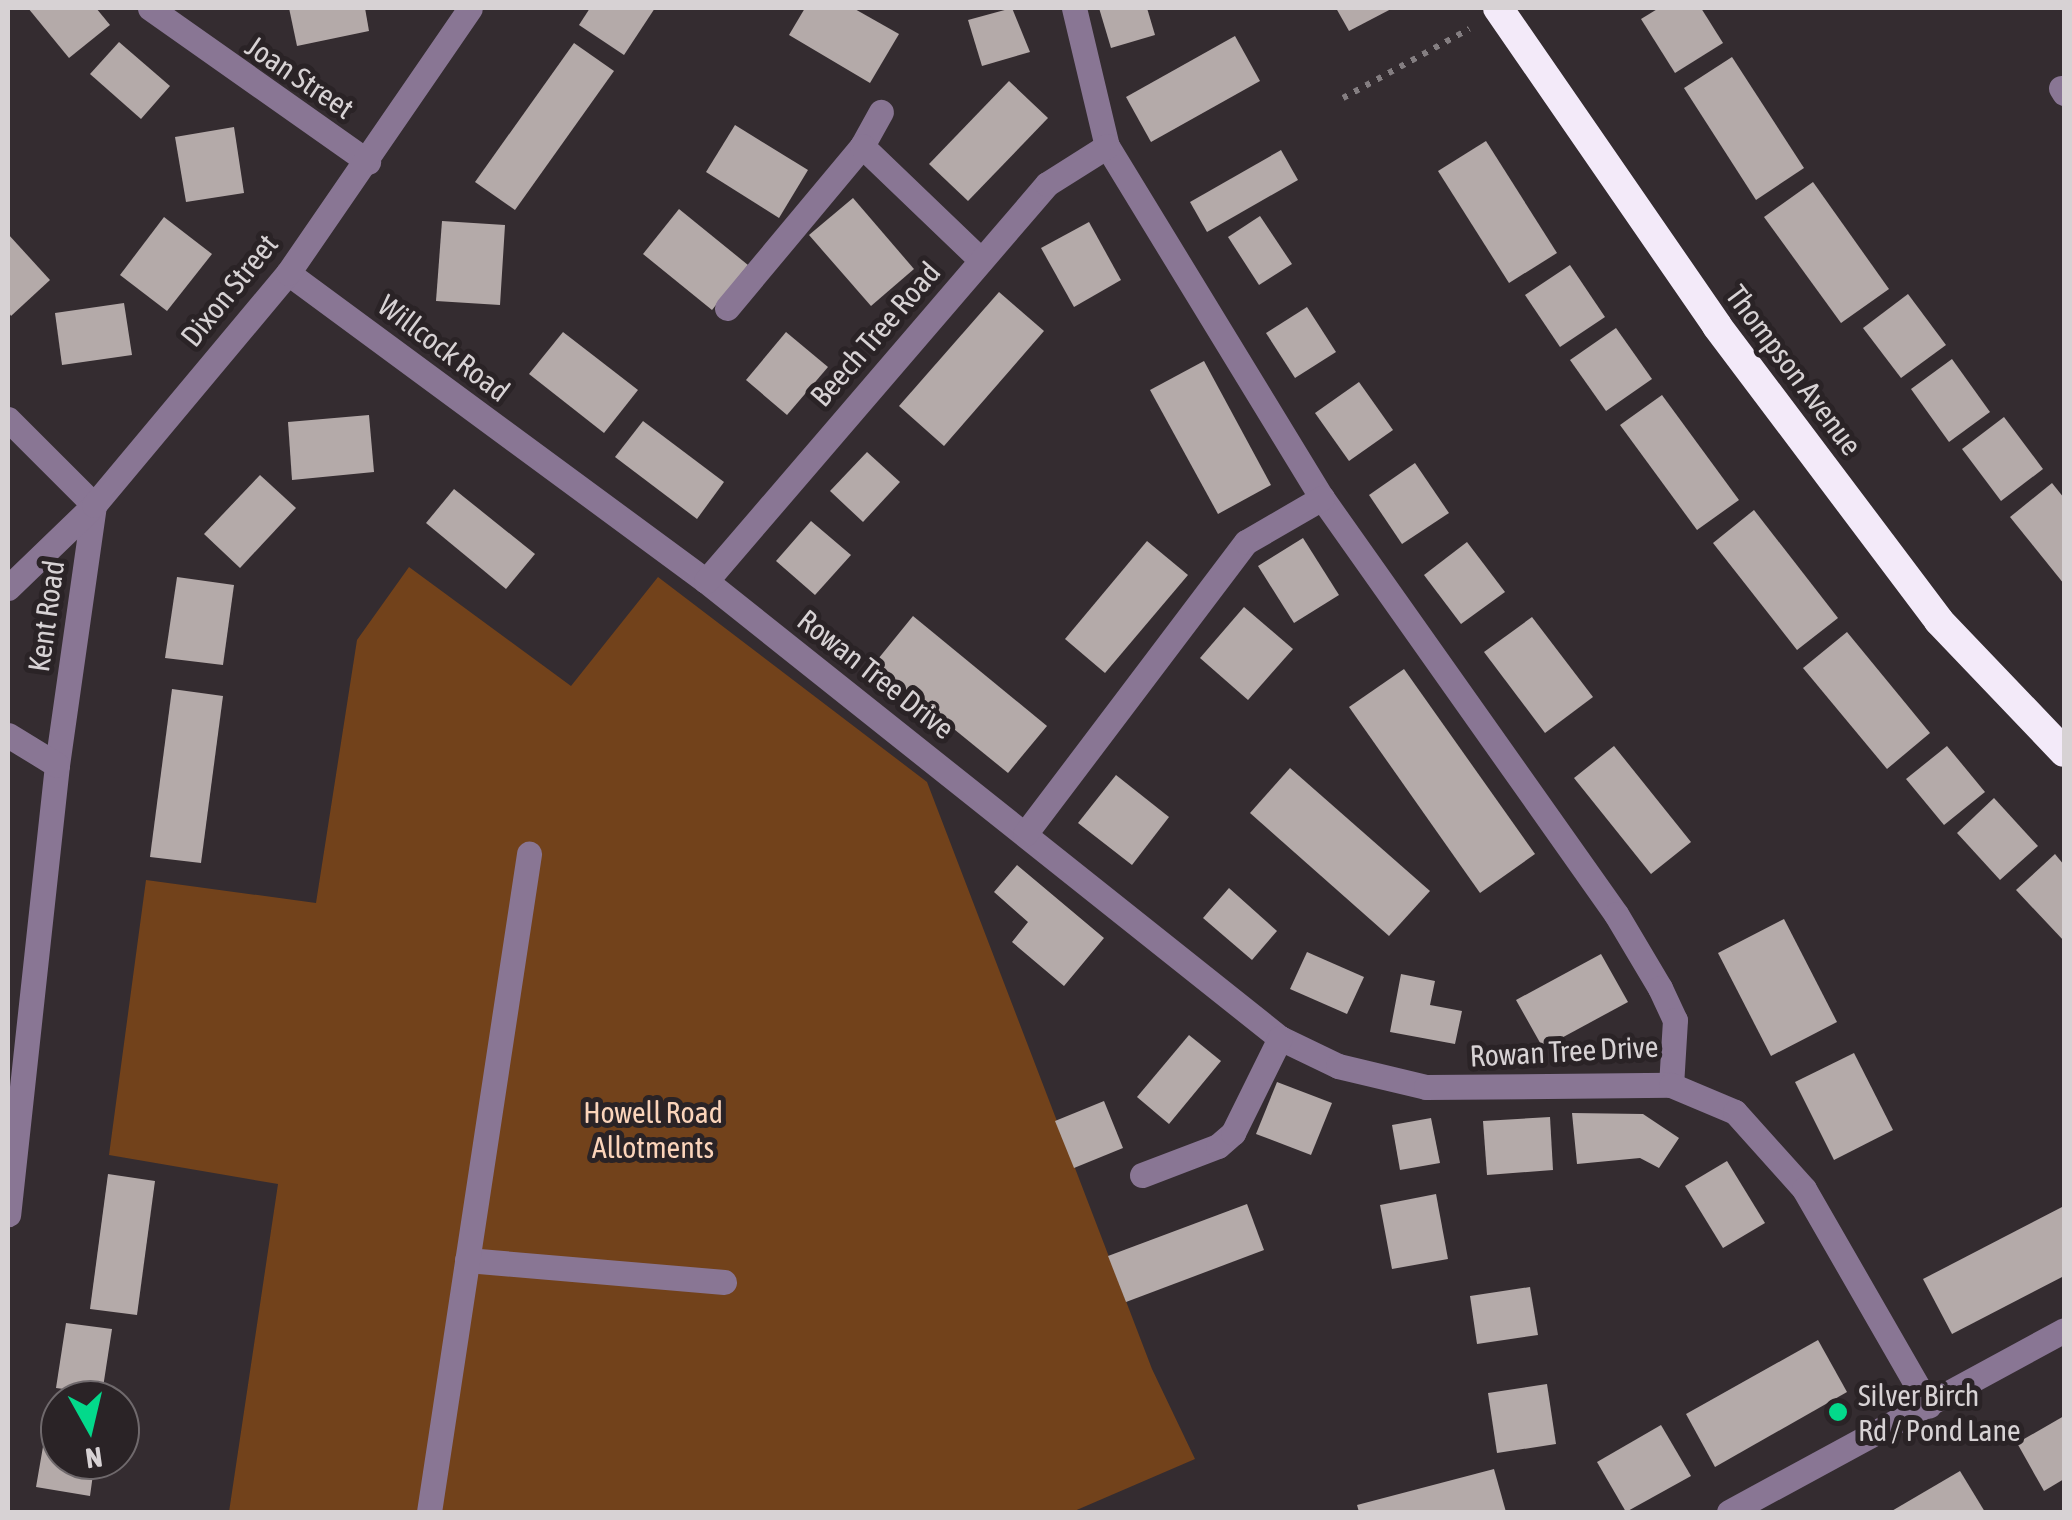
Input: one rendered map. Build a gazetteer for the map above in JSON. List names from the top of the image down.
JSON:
{
  "streets": {
    "highway": ["Thompson Avenue"],
    "street": [
      "Joan Street",
      "Dixon Street",
      "Beech Tree Road",
      "Willcock Road",
      "Kent Road",
      "Rowan Tree Drive"
    ]
  },
  "crossings": [
    ["Joan Street", "Dixon Street"],
    ["Dixon Street", "Willcock Road"],
    ["Dixon Street", "Kent Road"],
    ["Beech Tree Road", "Rowan Tree Drive"],
    ["Willcock Road", "Rowan Tree Drive"]
  ],
  "parks": ["Howell Road Allotments"],
  "places": ["Silver Birch Rd / Pond Lane"],
  "north": "bottom"
}
